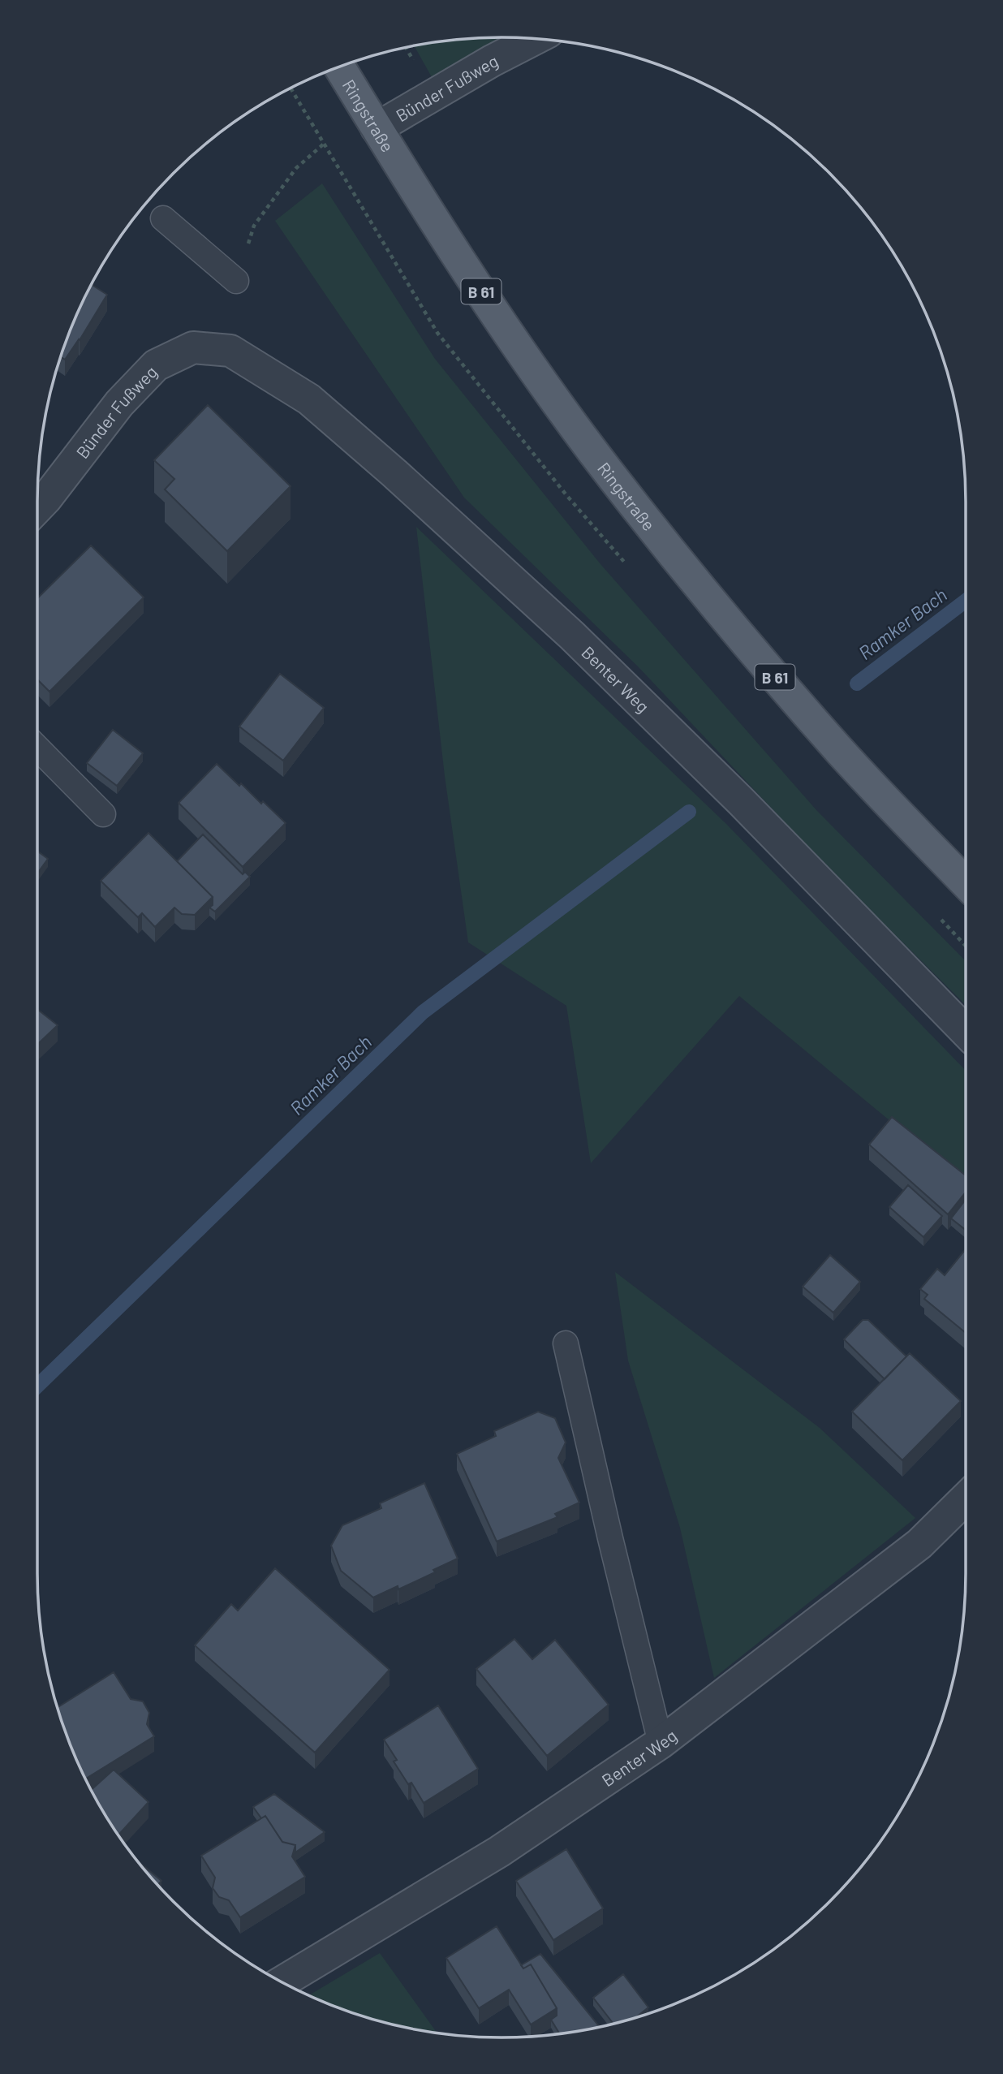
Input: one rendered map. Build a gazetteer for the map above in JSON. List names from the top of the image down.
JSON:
{
  "streets": {
    "main road": ["Ringstraße", "B 61"],
    "street": ["Bünder Fußweg", "Benter Weg"]
  },
  "crossings": [
    ["Bünder Fußweg", "Ringstraße"],
    ["Bünder Fußweg", "Benter Weg"]
  ],
  "water": ["Ramker Bach"]
}
